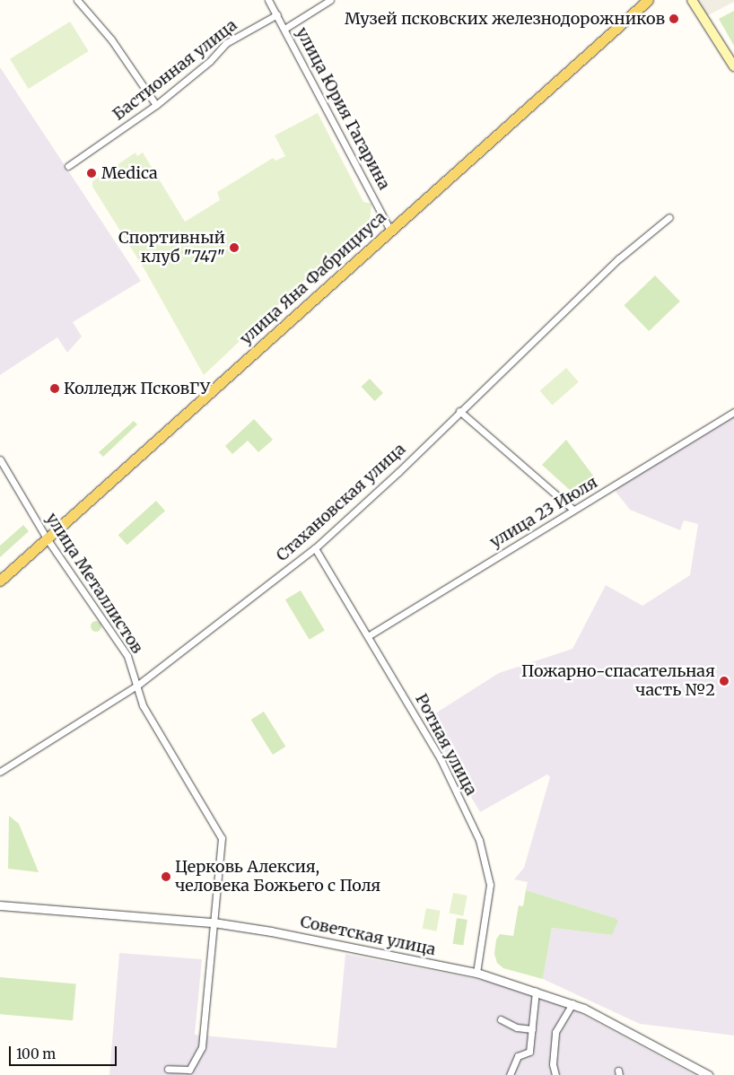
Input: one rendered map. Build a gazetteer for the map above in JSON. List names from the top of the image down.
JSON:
{
  "streets": {
    "main road": ["улица Яна Фабрициуса"],
    "street": [
      "Бастионная улица",
      "улица Юрия Гагарина",
      "Стахановская улица",
      "улица 23 Июля",
      "улица Металлистов",
      "Ротная улица",
      "Советская улица"
    ]
  },
  "crossings": [
    ["Бастионная улица", "улица Юрия Гагарина"],
    ["улица Юрия Гагарина", "улица Яна Фабрициуса"],
    ["улица Яна Фабрициуса", "улица Металлистов"],
    ["Стахановская улица", "улица Металлистов"],
    ["Стахановская улица", "Ротная улица"],
    ["улица 23 Июля", "Ротная улица"],
    ["улица Металлистов", "Советская улица"],
    ["Ротная улица", "Советская улица"]
  ],
  "places": [
    "Музей псковских железнодорожников",
    "Medica",
    "Спортивный клуб \"747\"",
    "Колледж ПсковГУ",
    "Пожарно-спасательная часть №2",
    "Церковь Алексия, человека Божьего с Поля"
  ],
  "scale_bar": "100 m"
}
